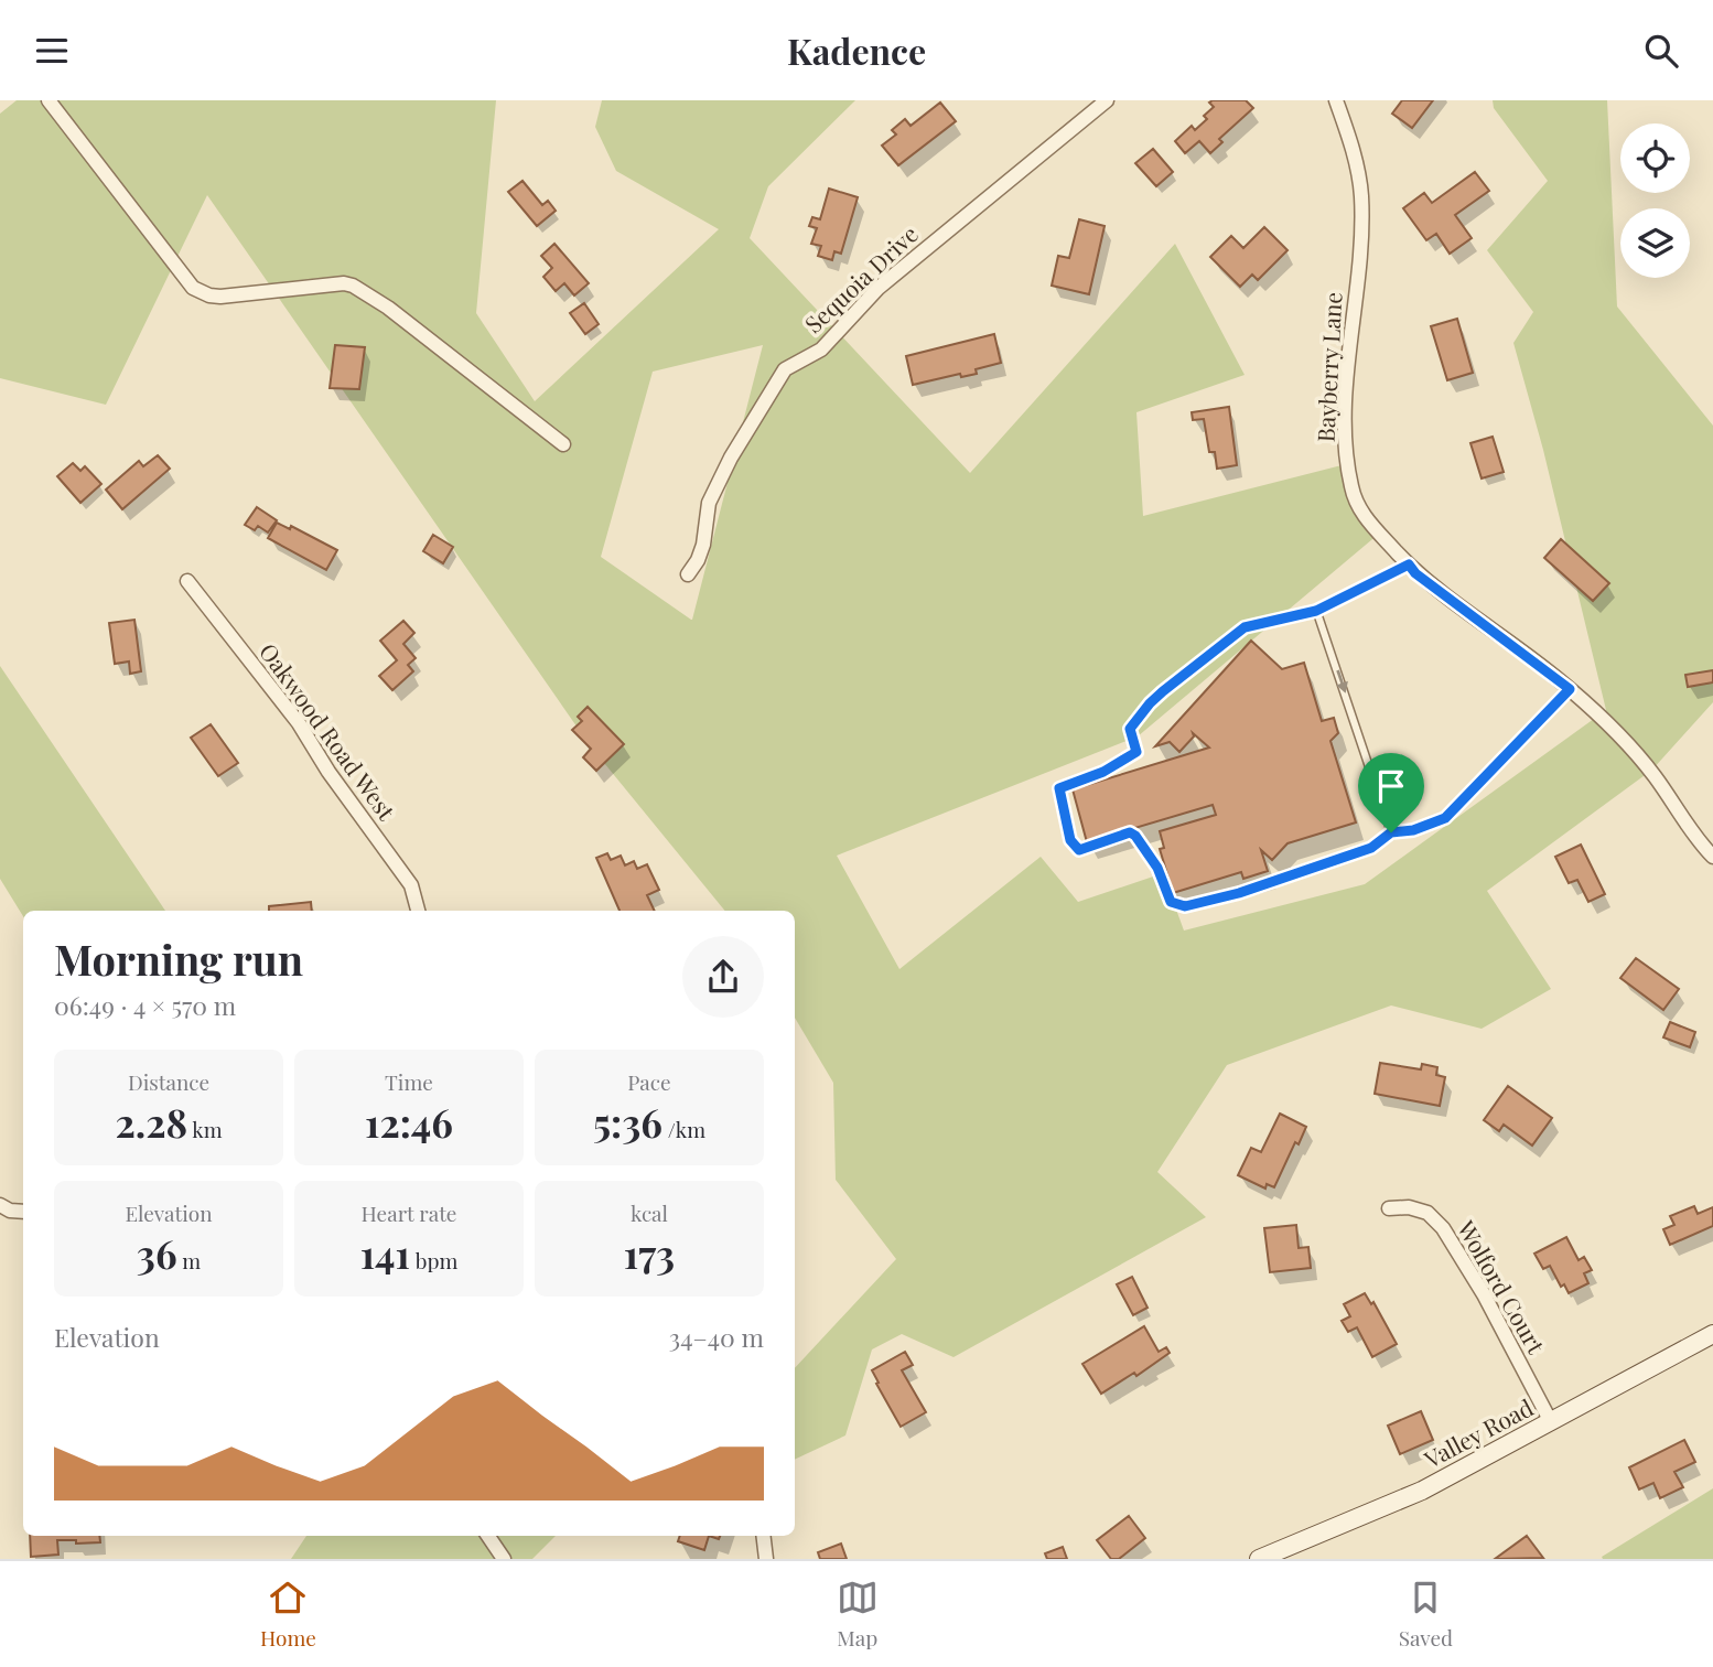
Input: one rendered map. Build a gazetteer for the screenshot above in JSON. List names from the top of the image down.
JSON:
{
  "streets": {
    "main road": ["Valley Road"],
    "street": [
      "Sequoia Drive",
      "Bayberry Lane",
      "Oakwood Road West",
      "Wolford Court"
    ]
  },
  "crossings": [
    ["Wolford Court", "Valley Road"]
  ],
  "page": {
    "header": "Kadence",
    "heading": ["Morning run", "06:49 · 4 × 570 m"],
    "stats": [
      ["Distance", "2.28 km"],
      ["Time", "12:46"],
      ["Pace", "5:36 /km"],
      ["Elevation", "36 m"],
      ["Heart rate", "141 bpm"],
      ["kcal", "173"]
    ],
    "chart": ["Elevation", "34–40 m"],
    "tabs": ["Home", "Map", "Saved"]
  }
}
